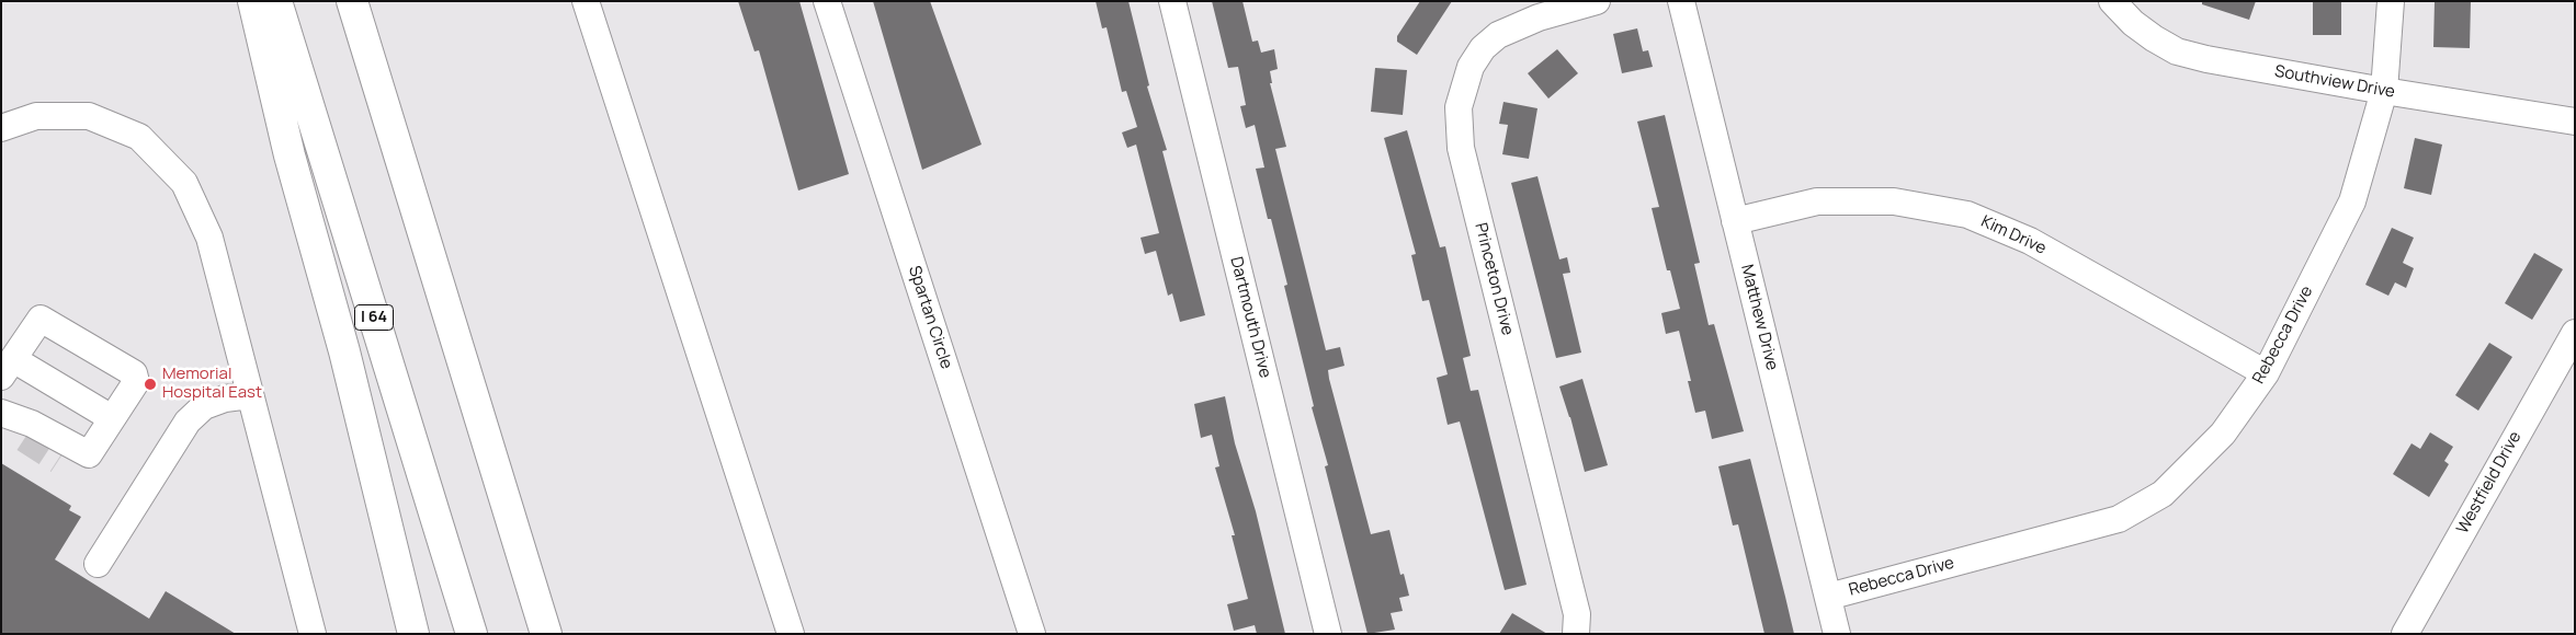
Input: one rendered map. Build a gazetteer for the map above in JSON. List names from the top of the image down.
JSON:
{
  "streets": {
    "highway": ["I 64"],
    "street": [
      "Southview Drive",
      "Kim Drive",
      "Princeton Drive",
      "Spartan Circle",
      "Dartmouth Drive",
      "Matthew Drive",
      "Rebecca Drive",
      "Westfield Drive"
    ]
  },
  "crossings": [
    ["Southview Drive", "Rebecca Drive"],
    ["Kim Drive", "Matthew Drive"],
    ["Kim Drive", "Rebecca Drive"],
    ["Matthew Drive", "Rebecca Drive"]
  ],
  "places": ["Memorial Hospital East"]
}
